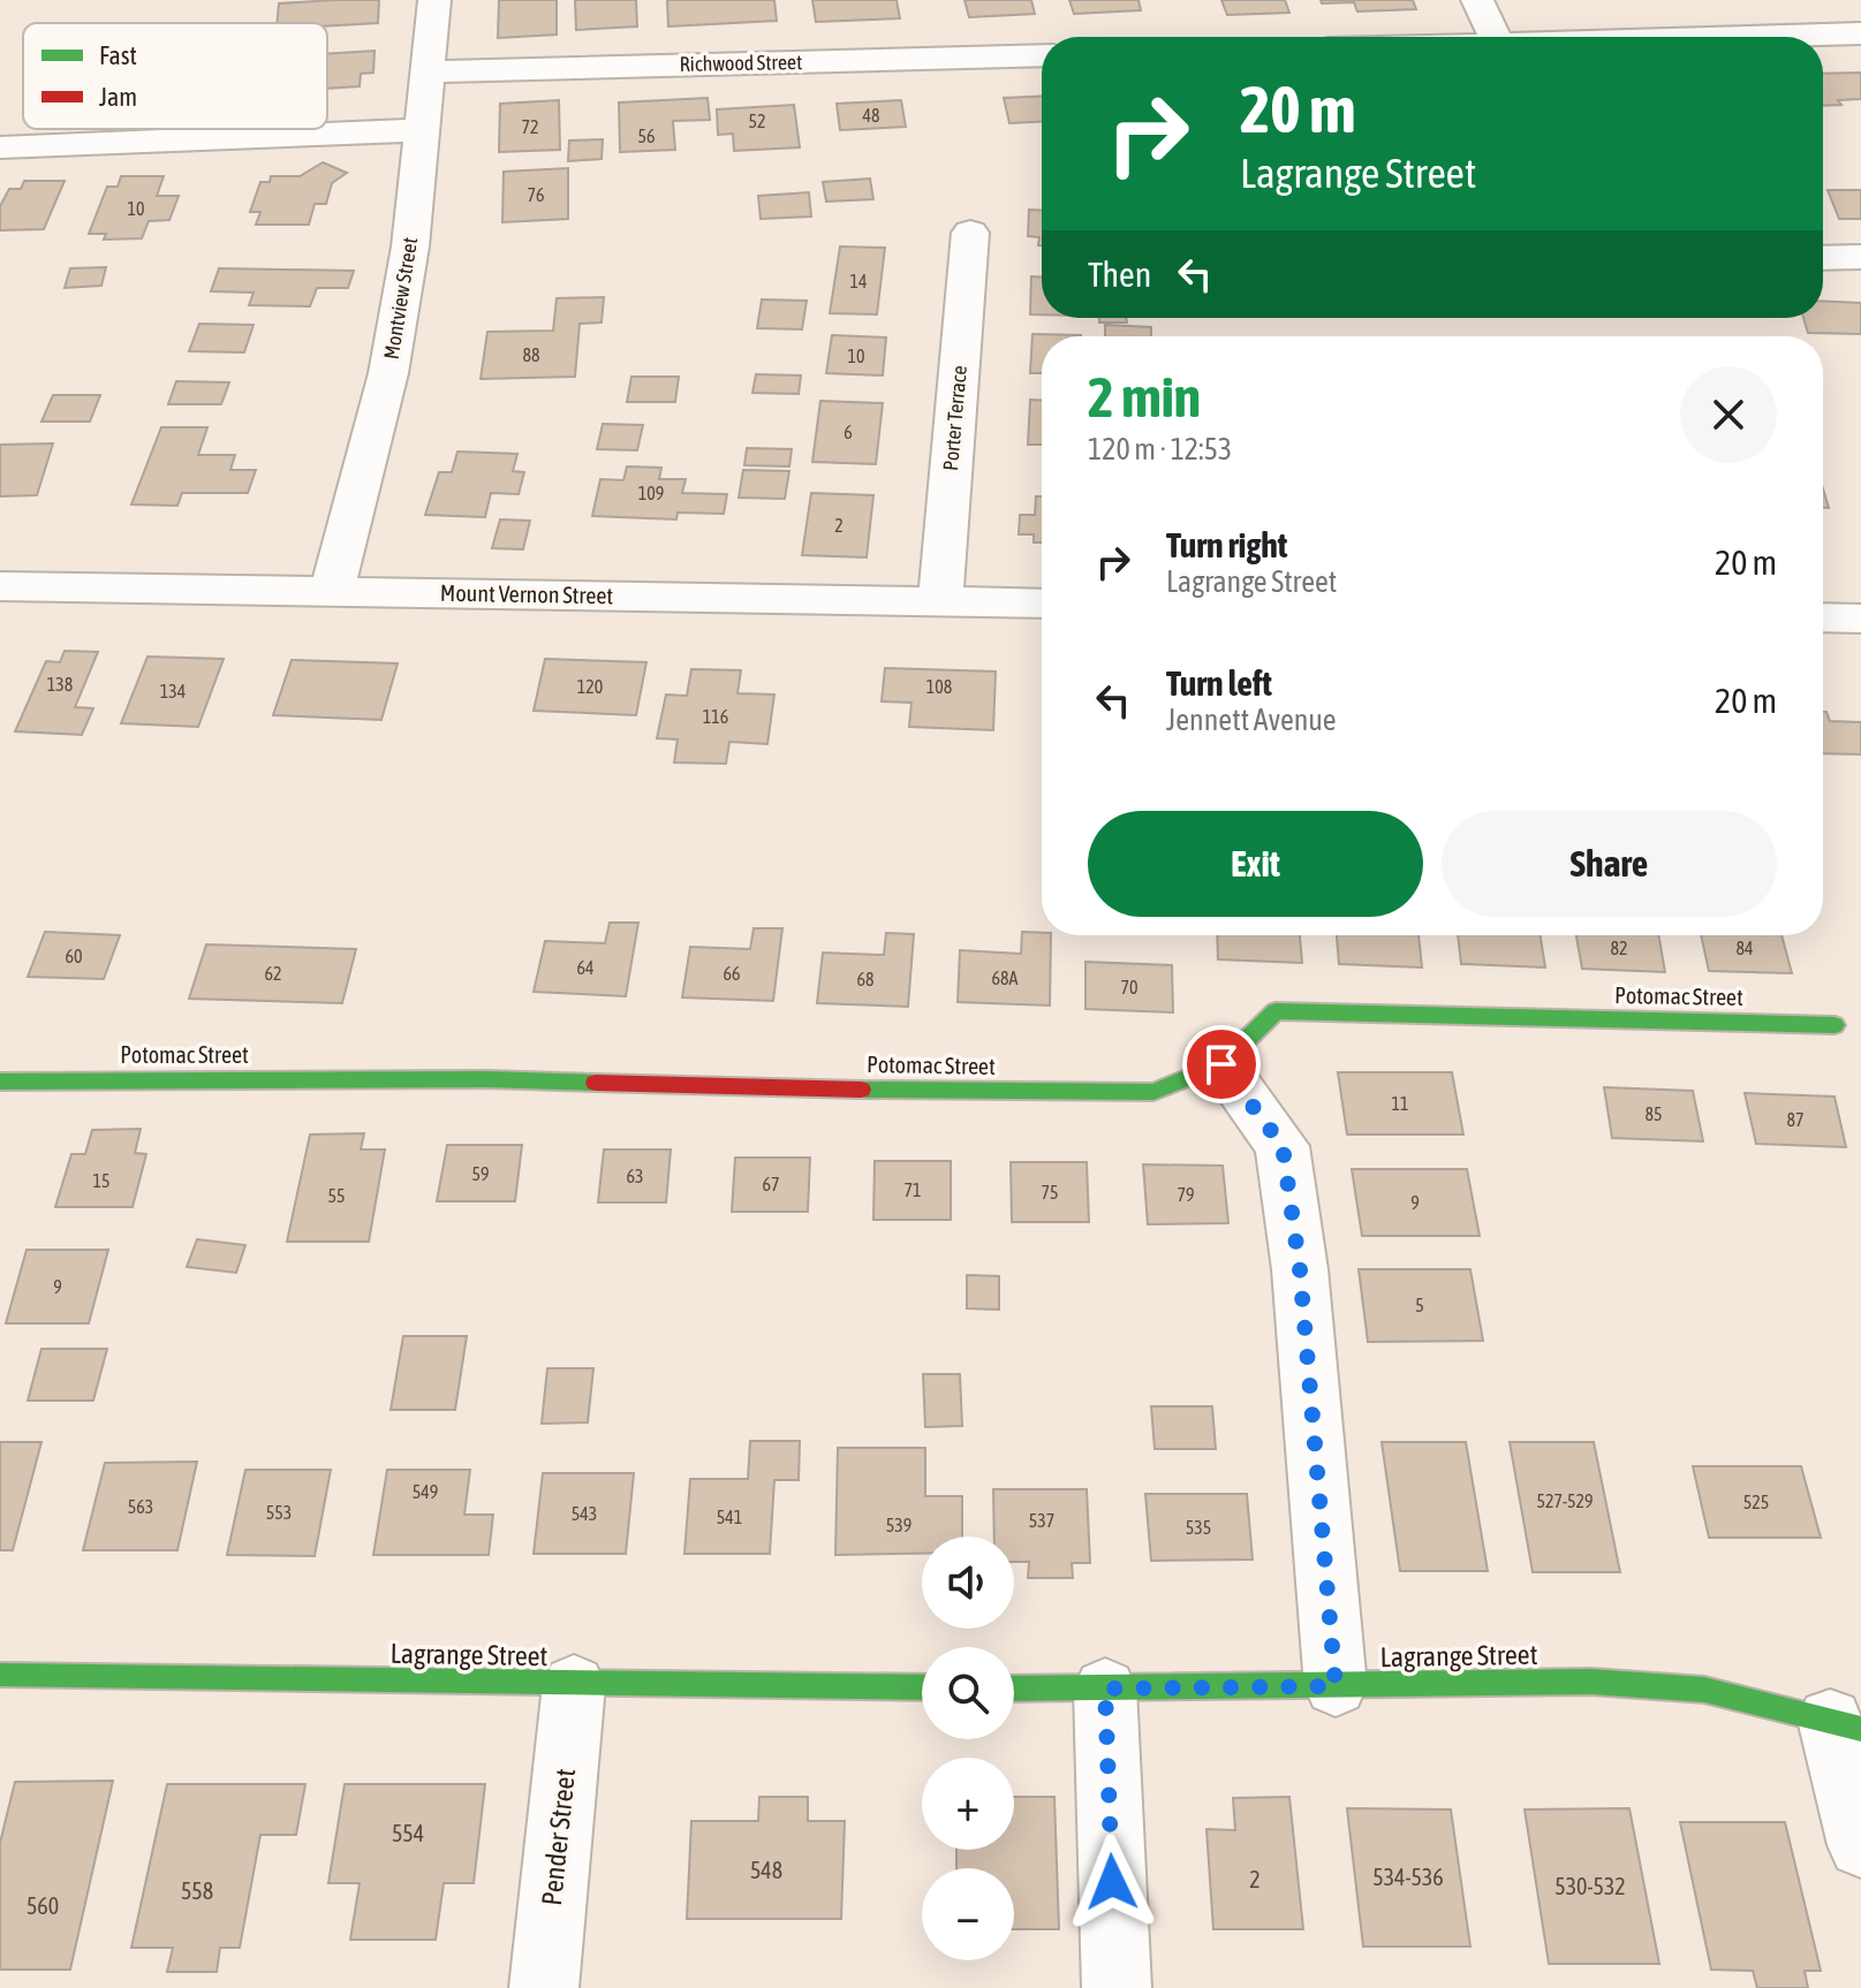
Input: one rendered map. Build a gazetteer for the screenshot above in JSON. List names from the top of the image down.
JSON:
{
  "streets": {
    "street": [
      "Richwood Street",
      "Montview Street",
      "Porter Terrace",
      "Mount Vernon Street",
      "Potomac Street",
      "Lagrange Street",
      "Pender Street"
    ]
  },
  "crossings": [
    ["Richwood Street", "Montview Street"],
    ["Montview Street", "Mount Vernon Street"],
    ["Porter Terrace", "Mount Vernon Street"],
    ["Lagrange Street", "Pender Street"]
  ],
  "house_numbers": [
    "48",
    "52",
    "72",
    "56",
    "76",
    "10",
    "14",
    "88",
    "10",
    "6",
    "109",
    "2",
    "138",
    "120",
    "108",
    "134",
    "116",
    "82",
    "84",
    "60",
    "64",
    "62",
    "66",
    "68A",
    "68",
    "70",
    "11",
    "85",
    "87",
    "59",
    "63",
    "15",
    "67",
    "71",
    "75",
    "79",
    "55",
    "9",
    "9",
    "5",
    "549",
    "527-529",
    "525",
    "563",
    "553",
    "543",
    "541",
    "537",
    "539",
    "535",
    "554",
    "548",
    "534-536",
    "2",
    "530-532",
    "558",
    "560"
  ],
  "legend": ["Fast", "Jam"],
  "page": {
    "turn": ["20 m", "Lagrange Street"],
    "then": "Then",
    "heading": ["2 min", "120 m · 12:53"],
    "list": [
      {
        "name": "Turn right",
        "note": "Lagrange Street",
        "value": "20 m"
      },
      {
        "name": "Turn left",
        "note": "Jennett Avenue",
        "value": "20 m"
      }
    ],
    "buttons": ["Exit", "Share"],
    "map_buttons": ["+", "−"]
  }
}
